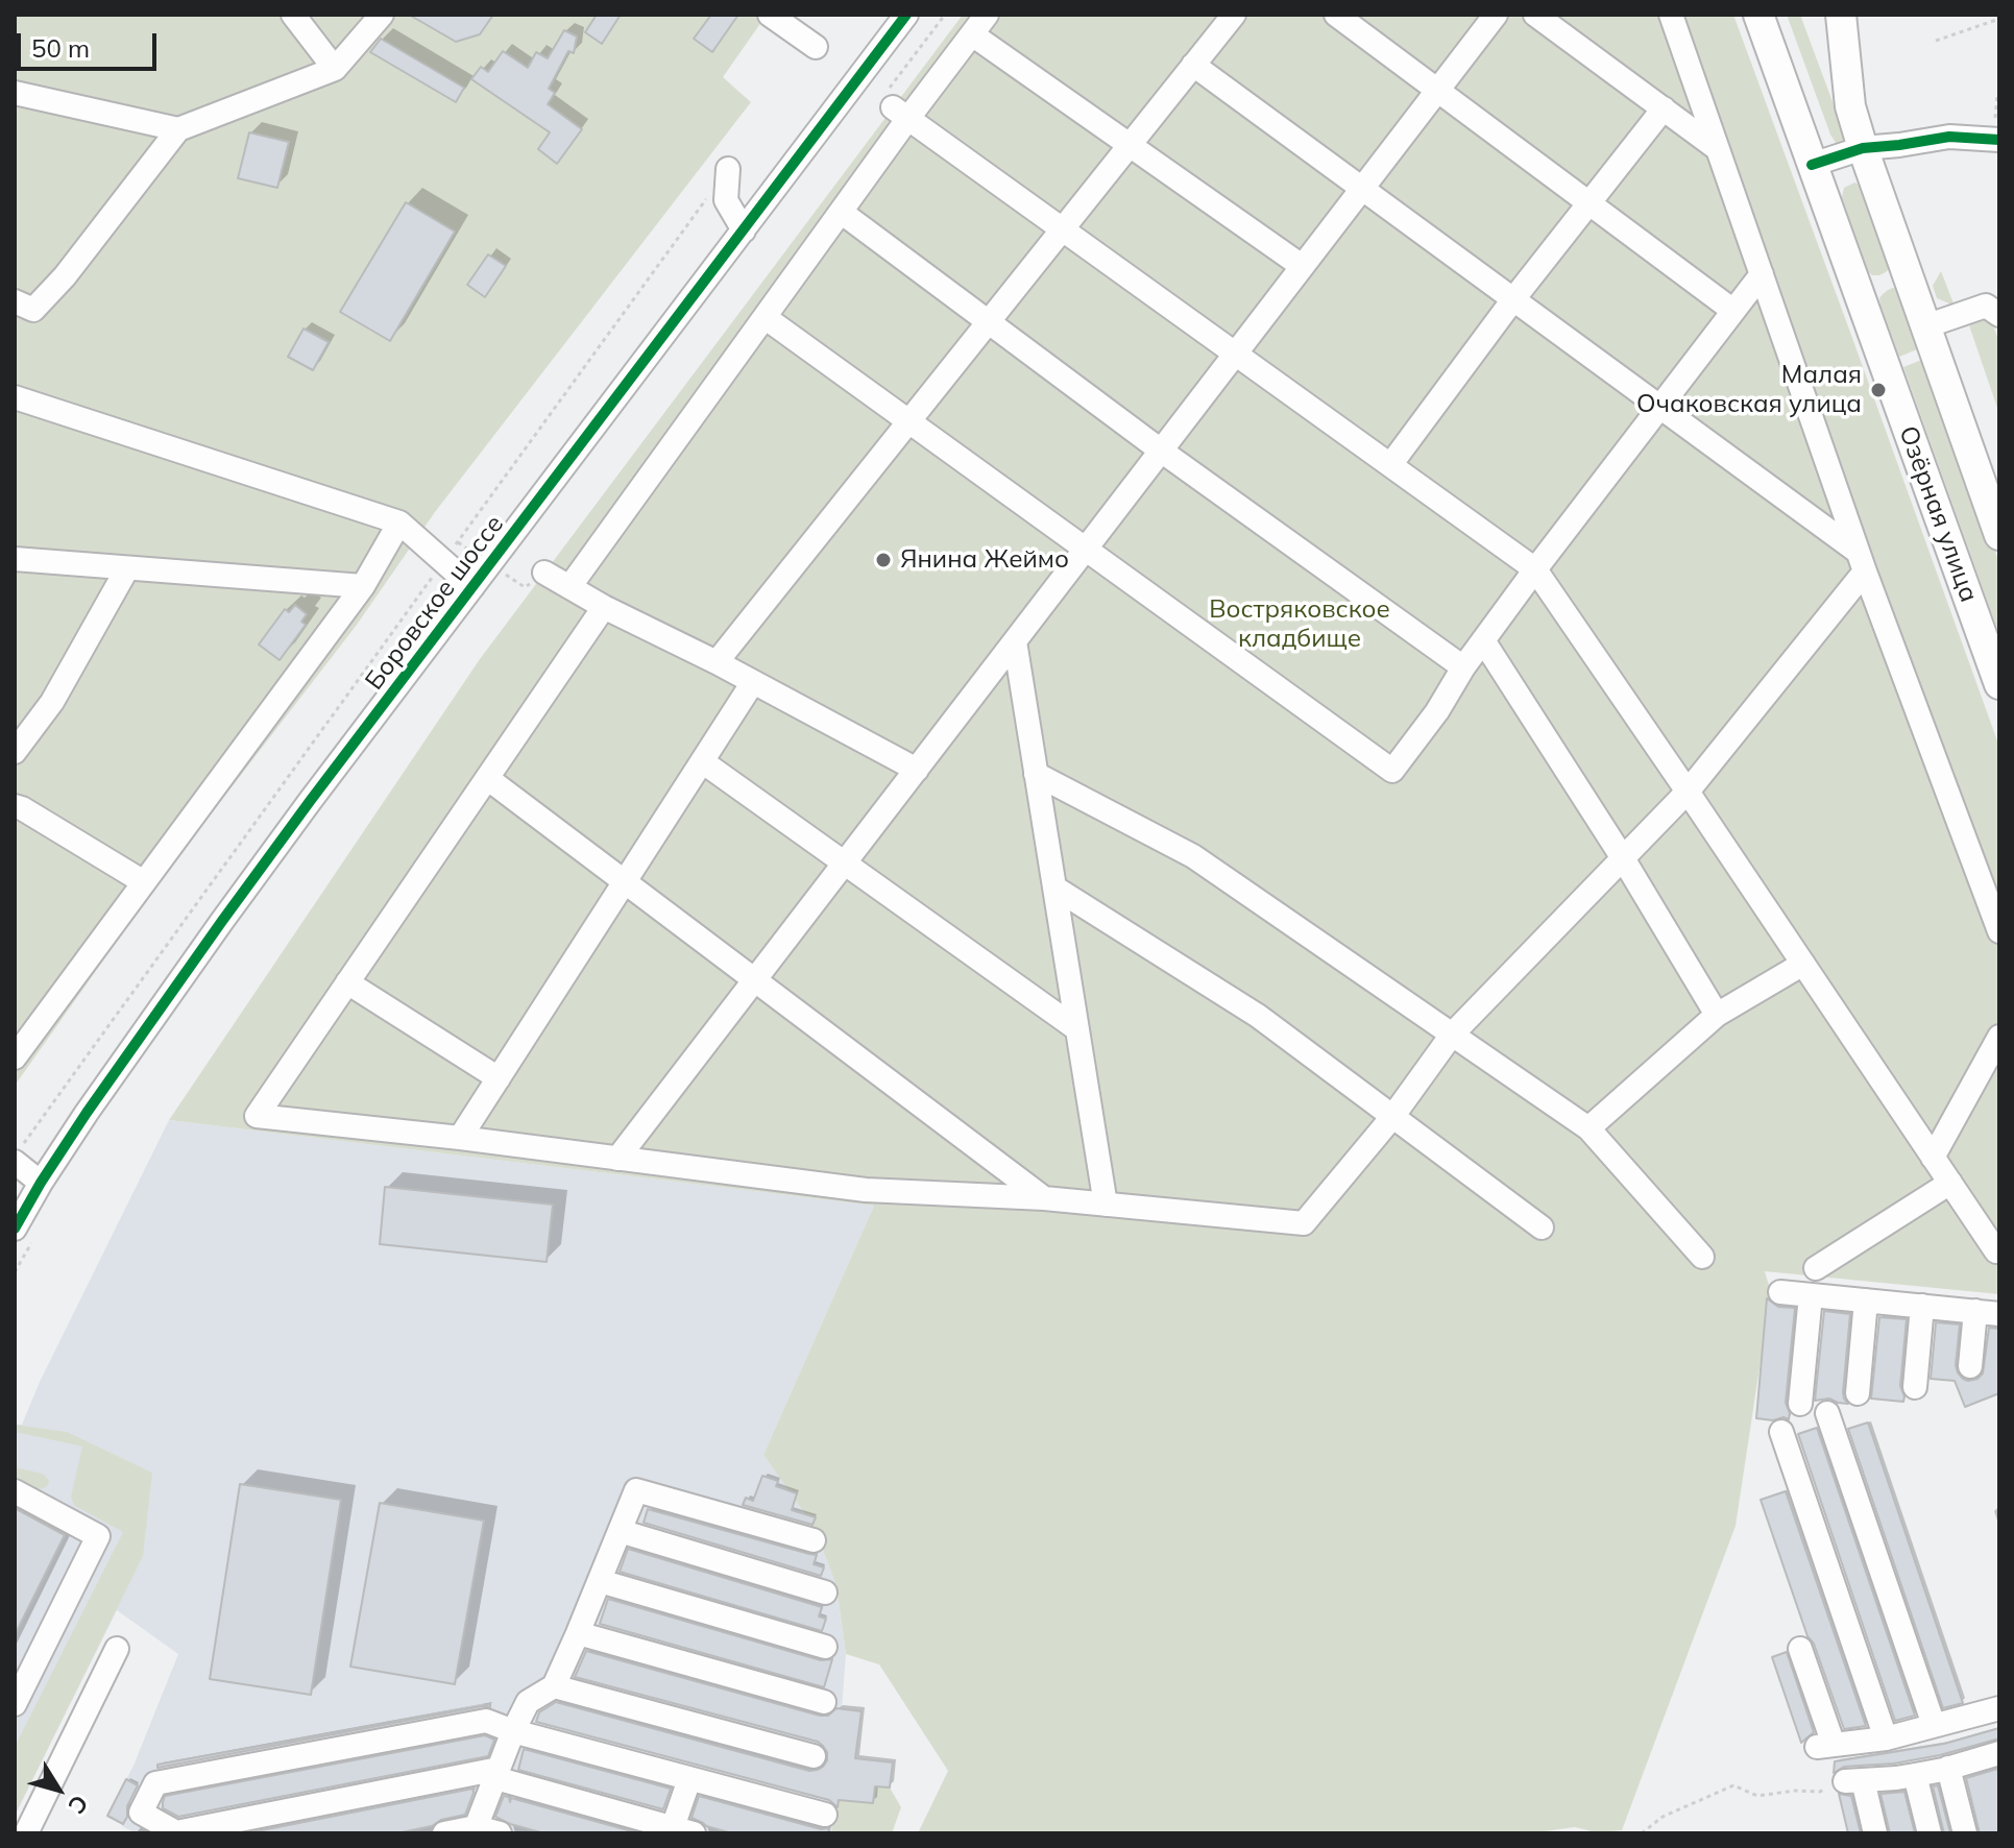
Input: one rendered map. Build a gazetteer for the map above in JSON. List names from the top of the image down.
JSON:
{
  "streets": {
    "main road": ["Озёрная улица"],
    "street": ["Боровское шоссе"]
  },
  "parks": ["Востряковское кладбище"],
  "places": ["Малая Очаковская улица", "Янина Жеймо"],
  "scale_bar": "50 m",
  "north": "bottom right"
}
